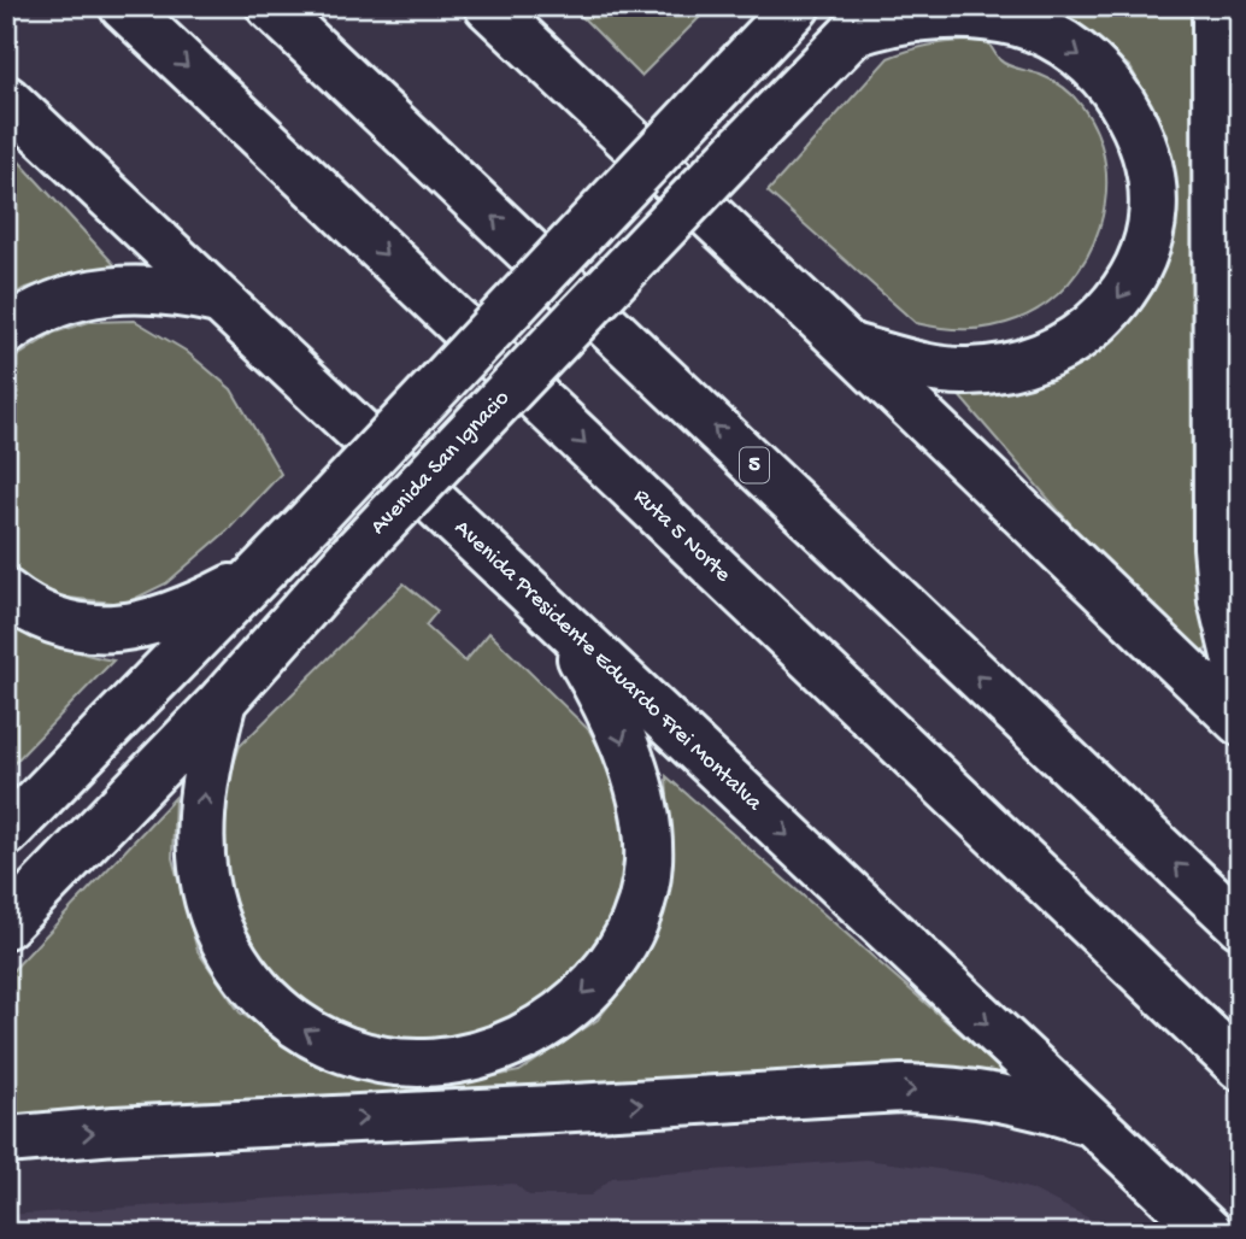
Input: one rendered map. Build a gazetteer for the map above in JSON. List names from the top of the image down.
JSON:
{
  "streets": {
    "main road": [
      "Avenida San Ignacio",
      "5",
      "Ruta 5 Norte",
      "Avenida Presidente Eduardo Frei Montalva"
    ]
  }
}
